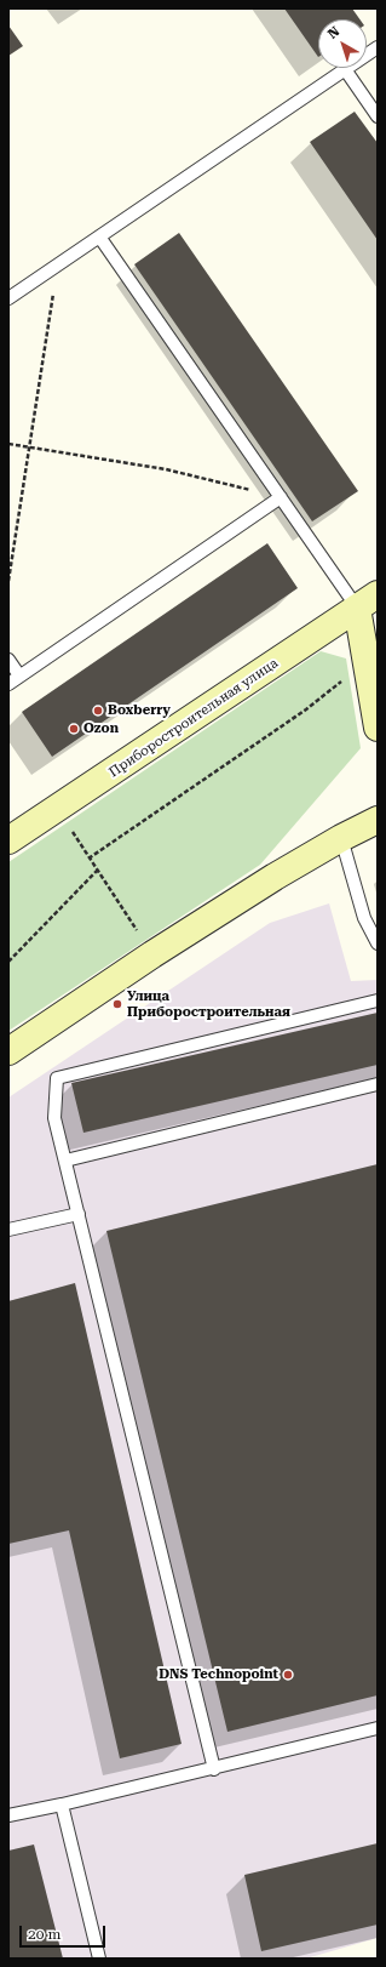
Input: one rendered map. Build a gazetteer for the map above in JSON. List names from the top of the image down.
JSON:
{
  "streets": {
    "main road": ["Приборостроительная улица"]
  },
  "places": [
    "Boxberry",
    "Ozon",
    "Улица Приборостроительная",
    "DNS Technopoint"
  ],
  "scale_bar": "20 m",
  "north": "top left"
}
